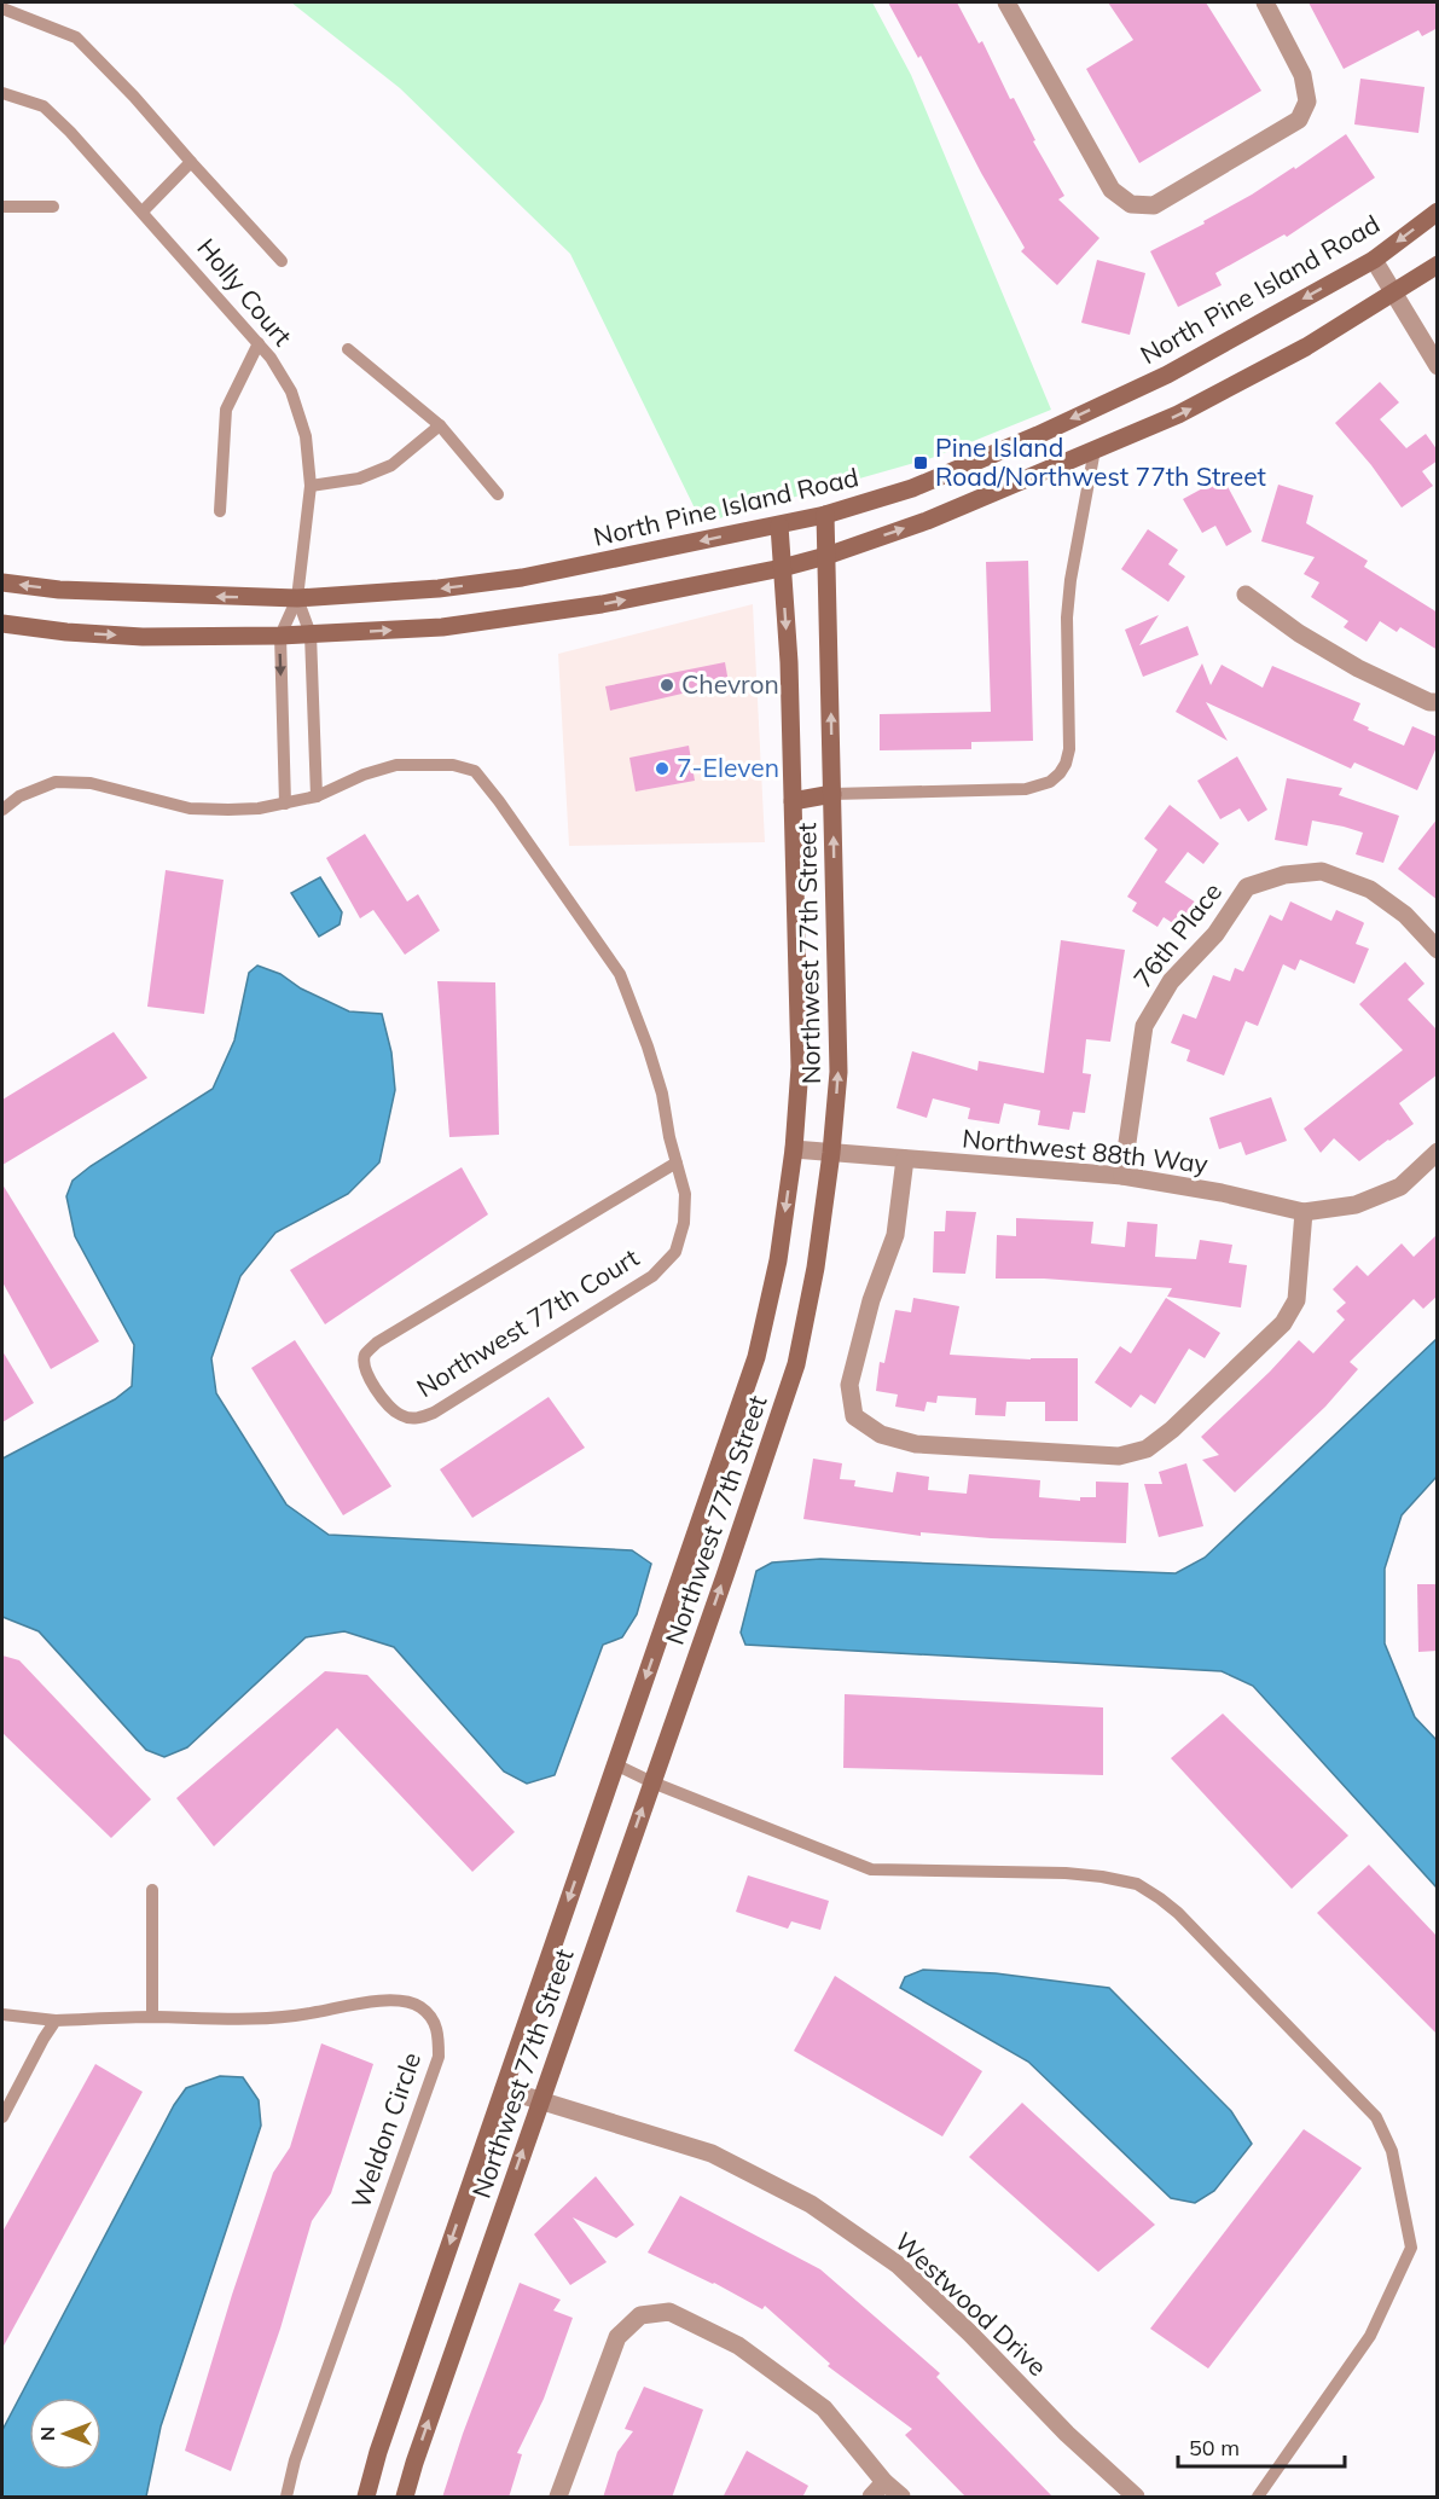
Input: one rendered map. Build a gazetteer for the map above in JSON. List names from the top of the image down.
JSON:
{
  "streets": {
    "street": [
      "North Pine Island Road",
      "76th Place",
      "Northwest 77th Street",
      "Northwest 88th Way",
      "Westwood Drive"
    ],
    "lane": ["Holly Court", "Northwest 77th Court", "Weldon Circle"]
  },
  "crossings": [
    ["North Pine Island Road", "Holly Court"],
    ["North Pine Island Road", "Northwest 77th Street"],
    ["76th Place", "Northwest 88th Way"],
    ["Northwest 77th Street", "Northwest 88th Way"],
    ["Northwest 77th Street", "Westwood Drive"]
  ],
  "places": {
    "transit": ["Pine Island Road/Northwest 77th Street"],
    "other": ["Chevron", "7-Eleven"]
  },
  "scale_bar": "50 m",
  "north": "left"
}
